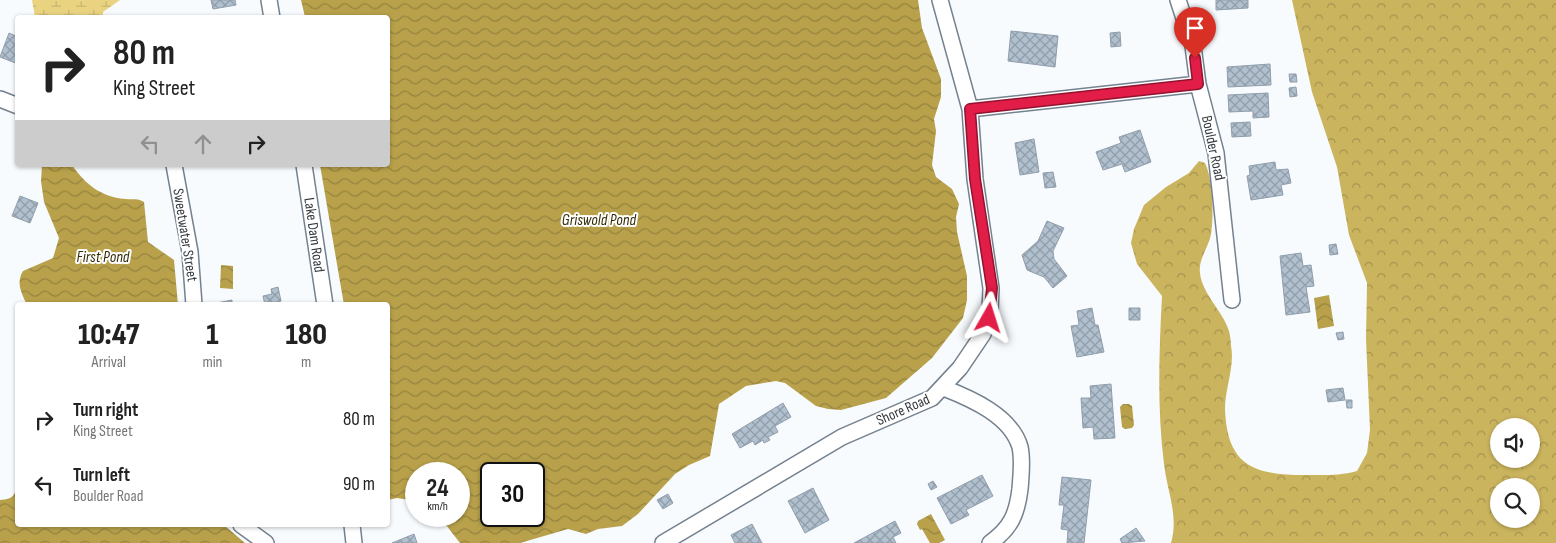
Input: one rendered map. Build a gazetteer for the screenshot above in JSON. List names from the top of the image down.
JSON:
{
  "streets": {
    "street": [
      "Boulder Road",
      "Sweetwater Street",
      "Lake Dam Road",
      "Shore Road"
    ]
  },
  "water": ["Griswold Pond", "First Pond"],
  "page": {
    "turn": ["80 m", "King Street"],
    "eta": [
      "10:47",
      "Arrival",
      "1",
      "min",
      "180",
      "m"
    ],
    "list": [
      {
        "name": "Turn right",
        "note": "King Street",
        "value": "80 m"
      },
      {
        "name": "Turn left",
        "note": "Boulder Road",
        "value": "90 m"
      }
    ],
    "speed": "24 km/h",
    "limit": "30"
  }
}
